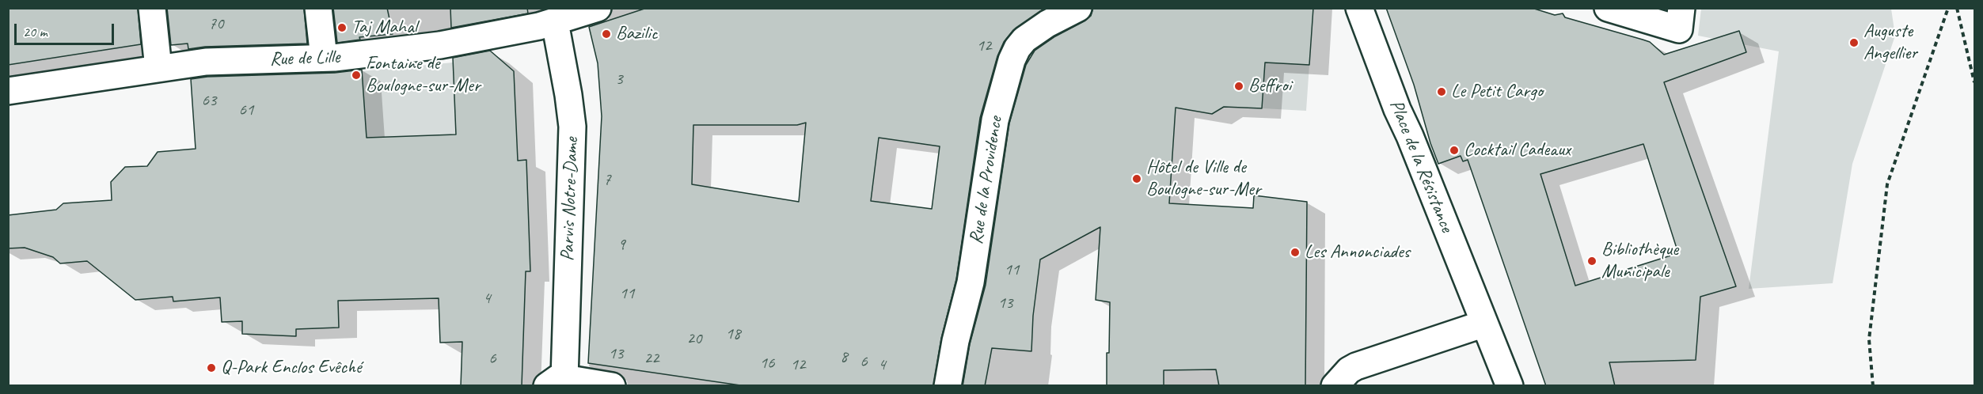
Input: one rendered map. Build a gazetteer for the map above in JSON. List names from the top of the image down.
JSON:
{
  "streets": {
    "street": [
      "Rue de Lille",
      "Place de la Résistance",
      "Rue de la Providence",
      "Parvis Notre-Dame"
    ]
  },
  "crossings": [
    ["Rue de Lille", "Parvis Notre-Dame"]
  ],
  "places": [
    "Taj Mahal",
    "Bazilic",
    "Auguste Angellier",
    "Fontaine de Boulogne-sur-Mer",
    "Beffroi",
    "Le Petit Cargo",
    "Cocktail Cadeaux",
    "Hôtel de Ville de Boulogne-sur-Mer",
    "Les Annonciades",
    "Bibliothèque Municipale",
    "Q-Park Enclos Evêché"
  ],
  "house_numbers": [
    "70",
    "12",
    "3",
    "63",
    "61",
    "7",
    "9",
    "11",
    "11",
    "4",
    "13",
    "18",
    "20",
    "13",
    "8",
    "6",
    "22",
    "6",
    "16",
    "12",
    "4"
  ],
  "scale_bar": "20 m"
}
